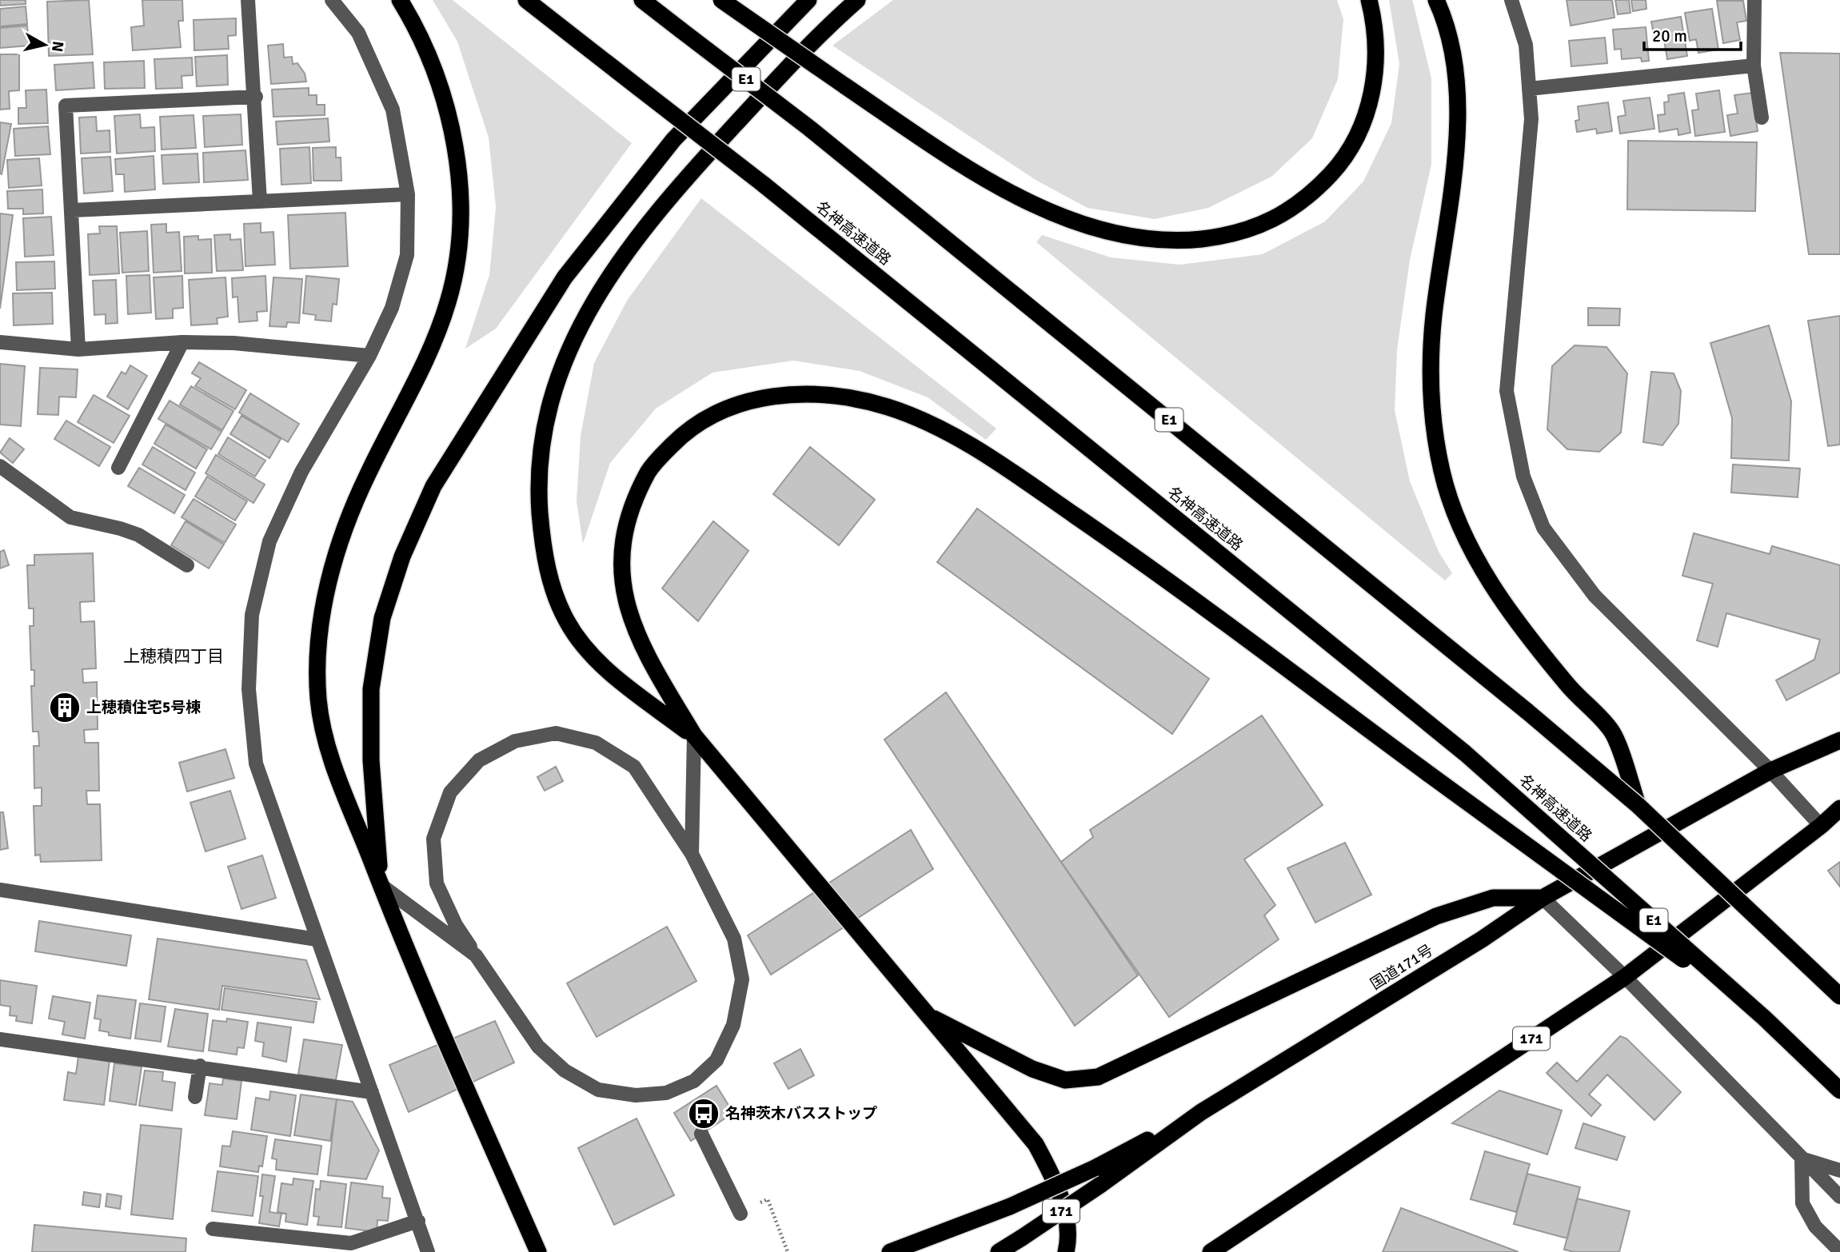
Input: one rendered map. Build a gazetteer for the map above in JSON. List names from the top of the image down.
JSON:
{
  "streets": {
    "highway": [
      "E1",
      "名神高速道路",
      "国道171号",
      "171"
    ]
  },
  "districts": ["上穂積四丁目"],
  "places": {
    "building": ["上穂積住宅5号棟"],
    "bus stop": ["名神茨木バスストップ"]
  },
  "scale_bar": "20 m",
  "north": "right"
}
